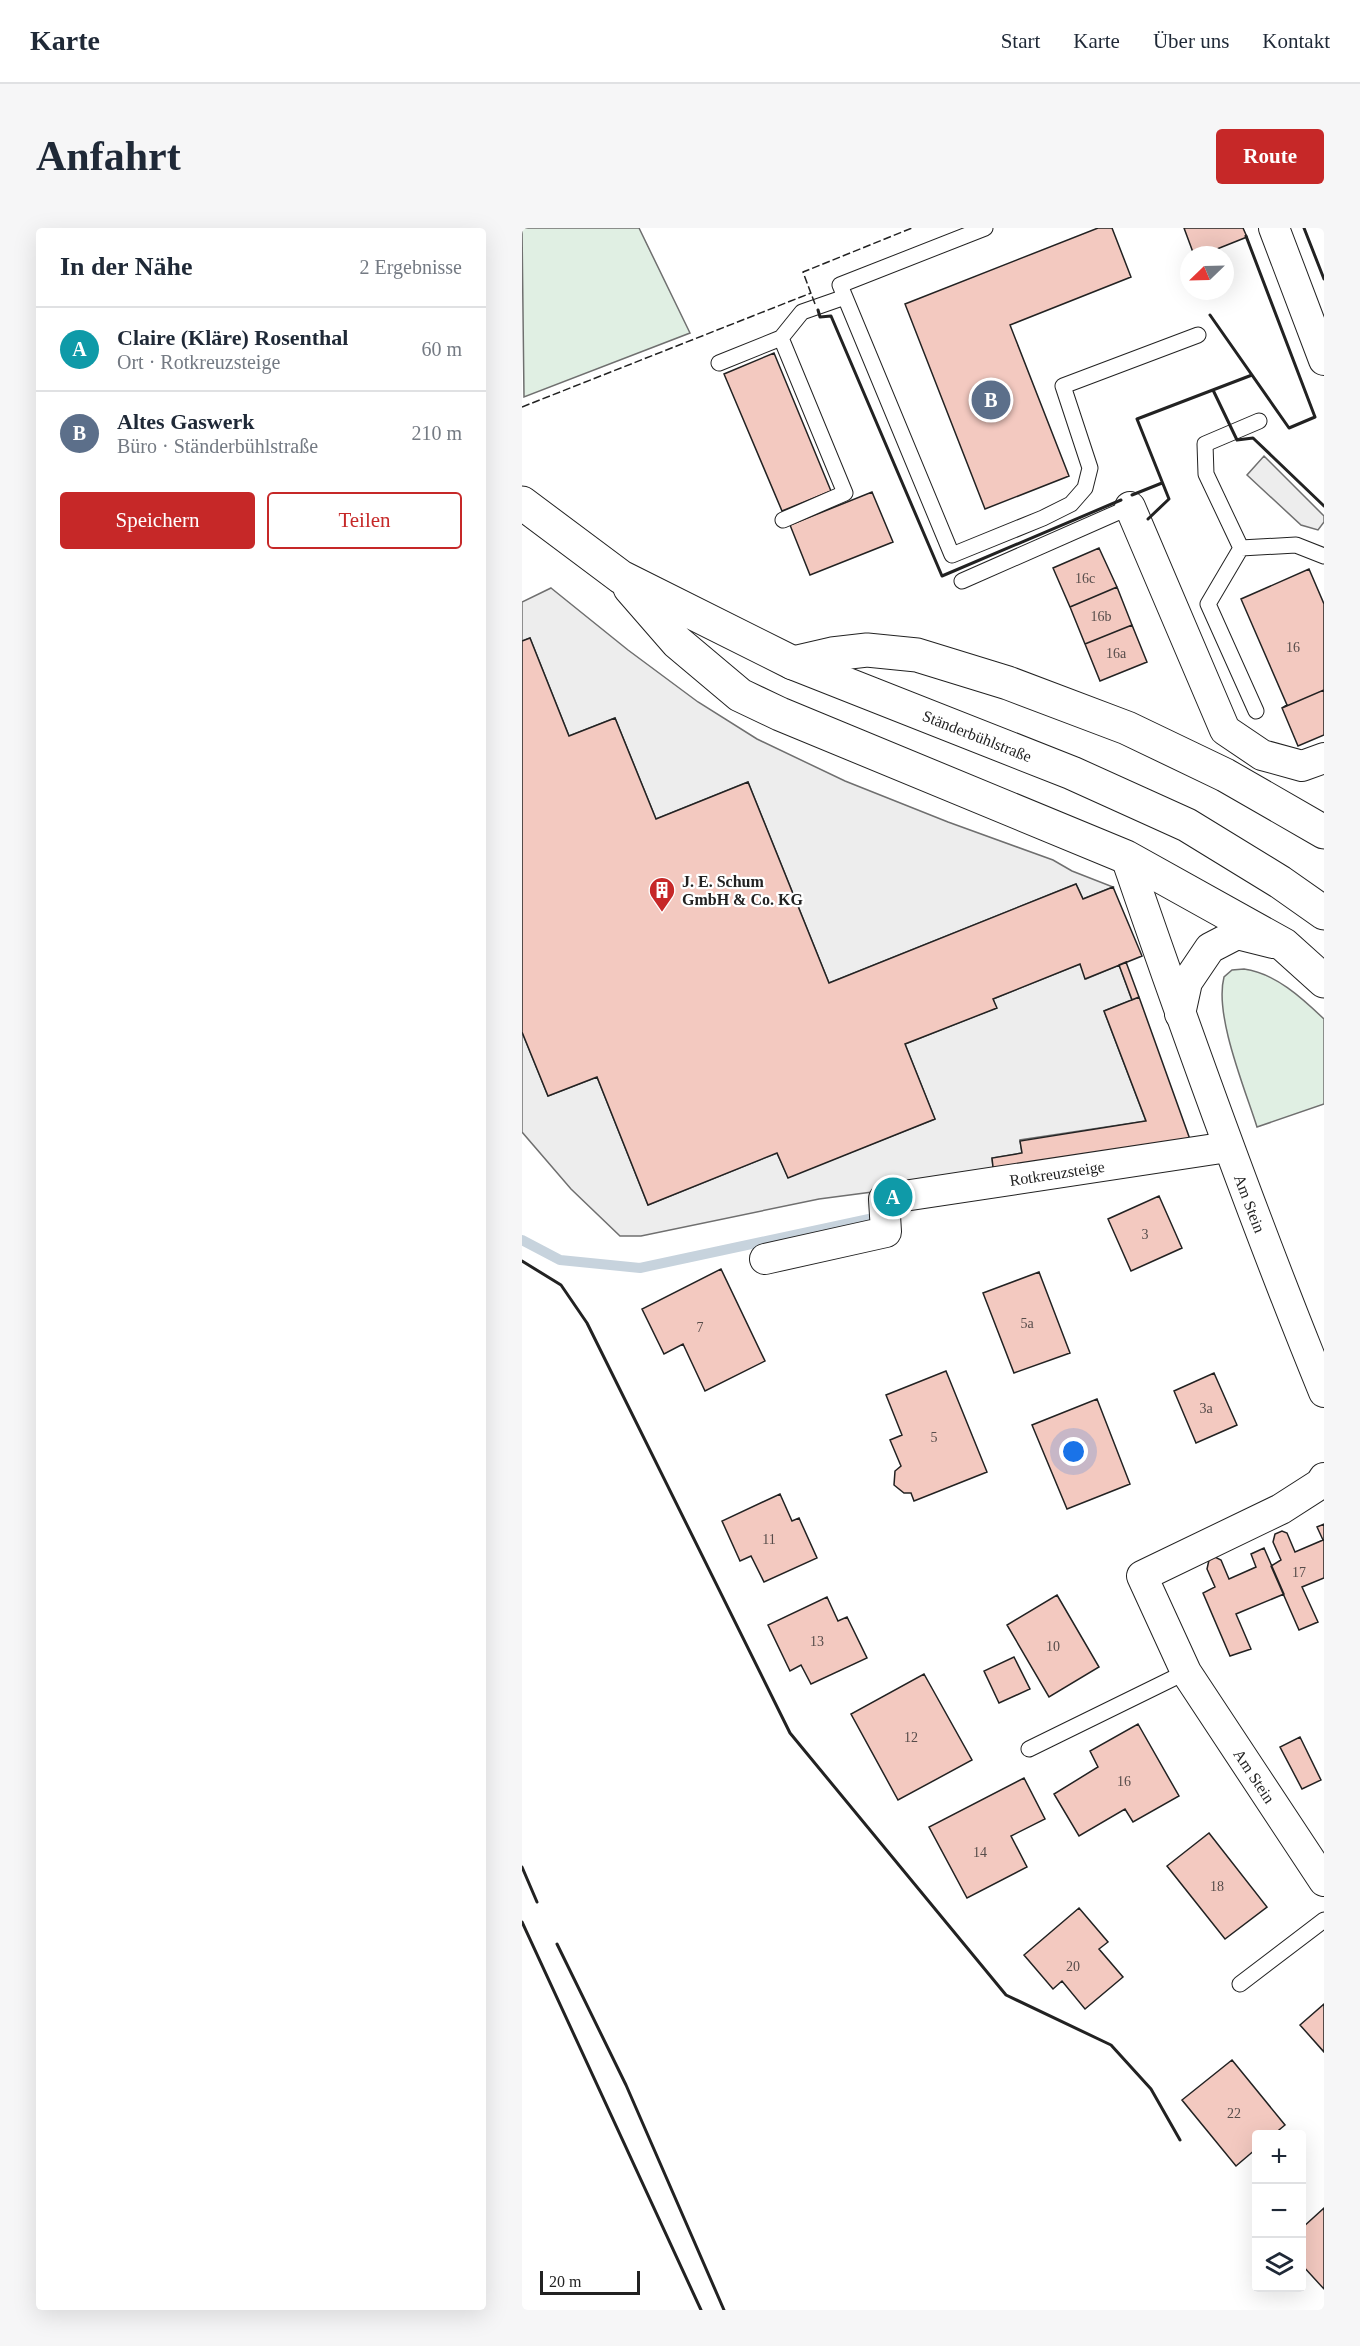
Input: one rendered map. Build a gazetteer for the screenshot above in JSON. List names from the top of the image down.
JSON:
{
  "streets": {
    "highway": ["Ständerbühlstraße"],
    "street": ["Rotkreuzsteige", "Am Stein"]
  },
  "crossings": [
    ["Rotkreuzsteige", "Am Stein"]
  ],
  "places": {
    "building": ["J. E. Schum GmbH & Co. KG"]
  },
  "house_numbers": [
    "16c",
    "16b",
    "16",
    "16a",
    "3",
    "5a",
    "7",
    "3a",
    "5",
    "11",
    "17",
    "13",
    "10",
    "12",
    "16",
    "14",
    "18",
    "20",
    "22"
  ],
  "scale_bar": "20 m",
  "north": "bottom left",
  "page": {
    "header": "Karte",
    "nav": [
      "Start",
      "Karte",
      "Über uns",
      "Kontakt"
    ],
    "buttons": [
      "Route",
      ["Speichern", "Teilen"]
    ],
    "title": "Anfahrt",
    "heading": ["In der Nähe", "2 Ergebnisse"],
    "list": [
      {
        "mark": "A",
        "name": "Claire (Kläre) Rosenthal",
        "note": "Ort · Rotkreuzsteige",
        "value": "60 m"
      },
      {
        "mark": "B",
        "name": "Altes Gaswerk",
        "note": "Büro · Ständerbühlstraße",
        "value": "210 m"
      }
    ],
    "pins": ["B", "A"],
    "map_buttons": ["+", "−"],
    "scale": "20 m"
  }
}
